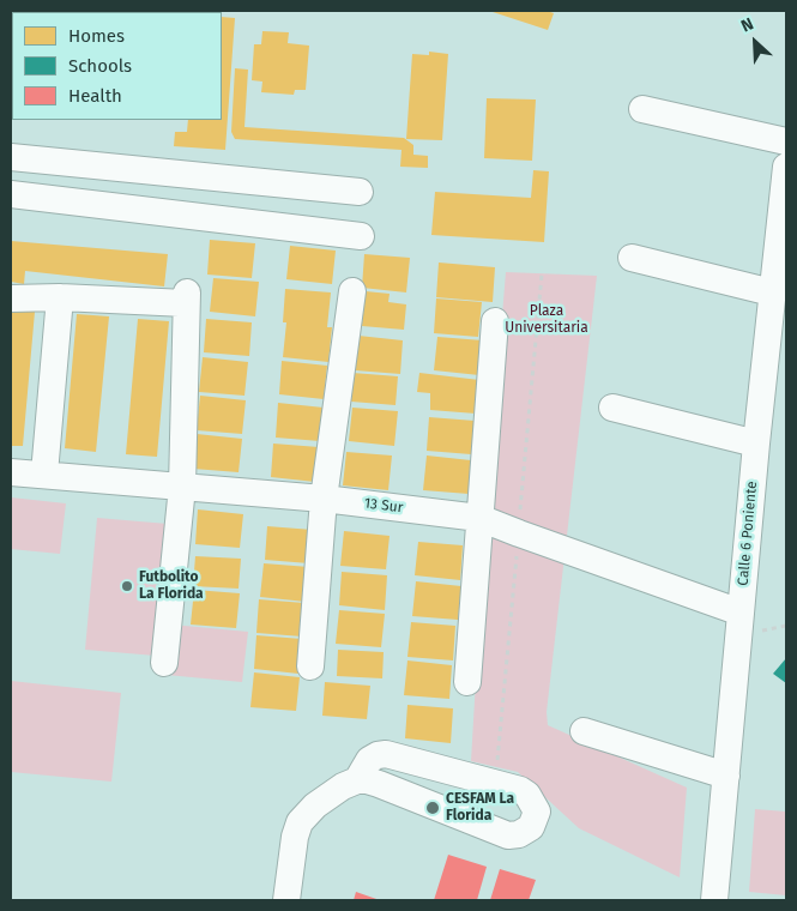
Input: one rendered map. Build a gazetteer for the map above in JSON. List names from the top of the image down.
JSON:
{
  "streets": {
    "street": ["13 Sur", "Calle 6 Poniente"]
  },
  "crossings": [
    ["13 Sur", "Calle 6 Poniente"]
  ],
  "parks": ["Plaza Universitaria"],
  "places": ["Futbolito La Florida", "CESFAM La Florida"],
  "legend": ["Homes", "Schools", "Health"],
  "north": "top left"
}
